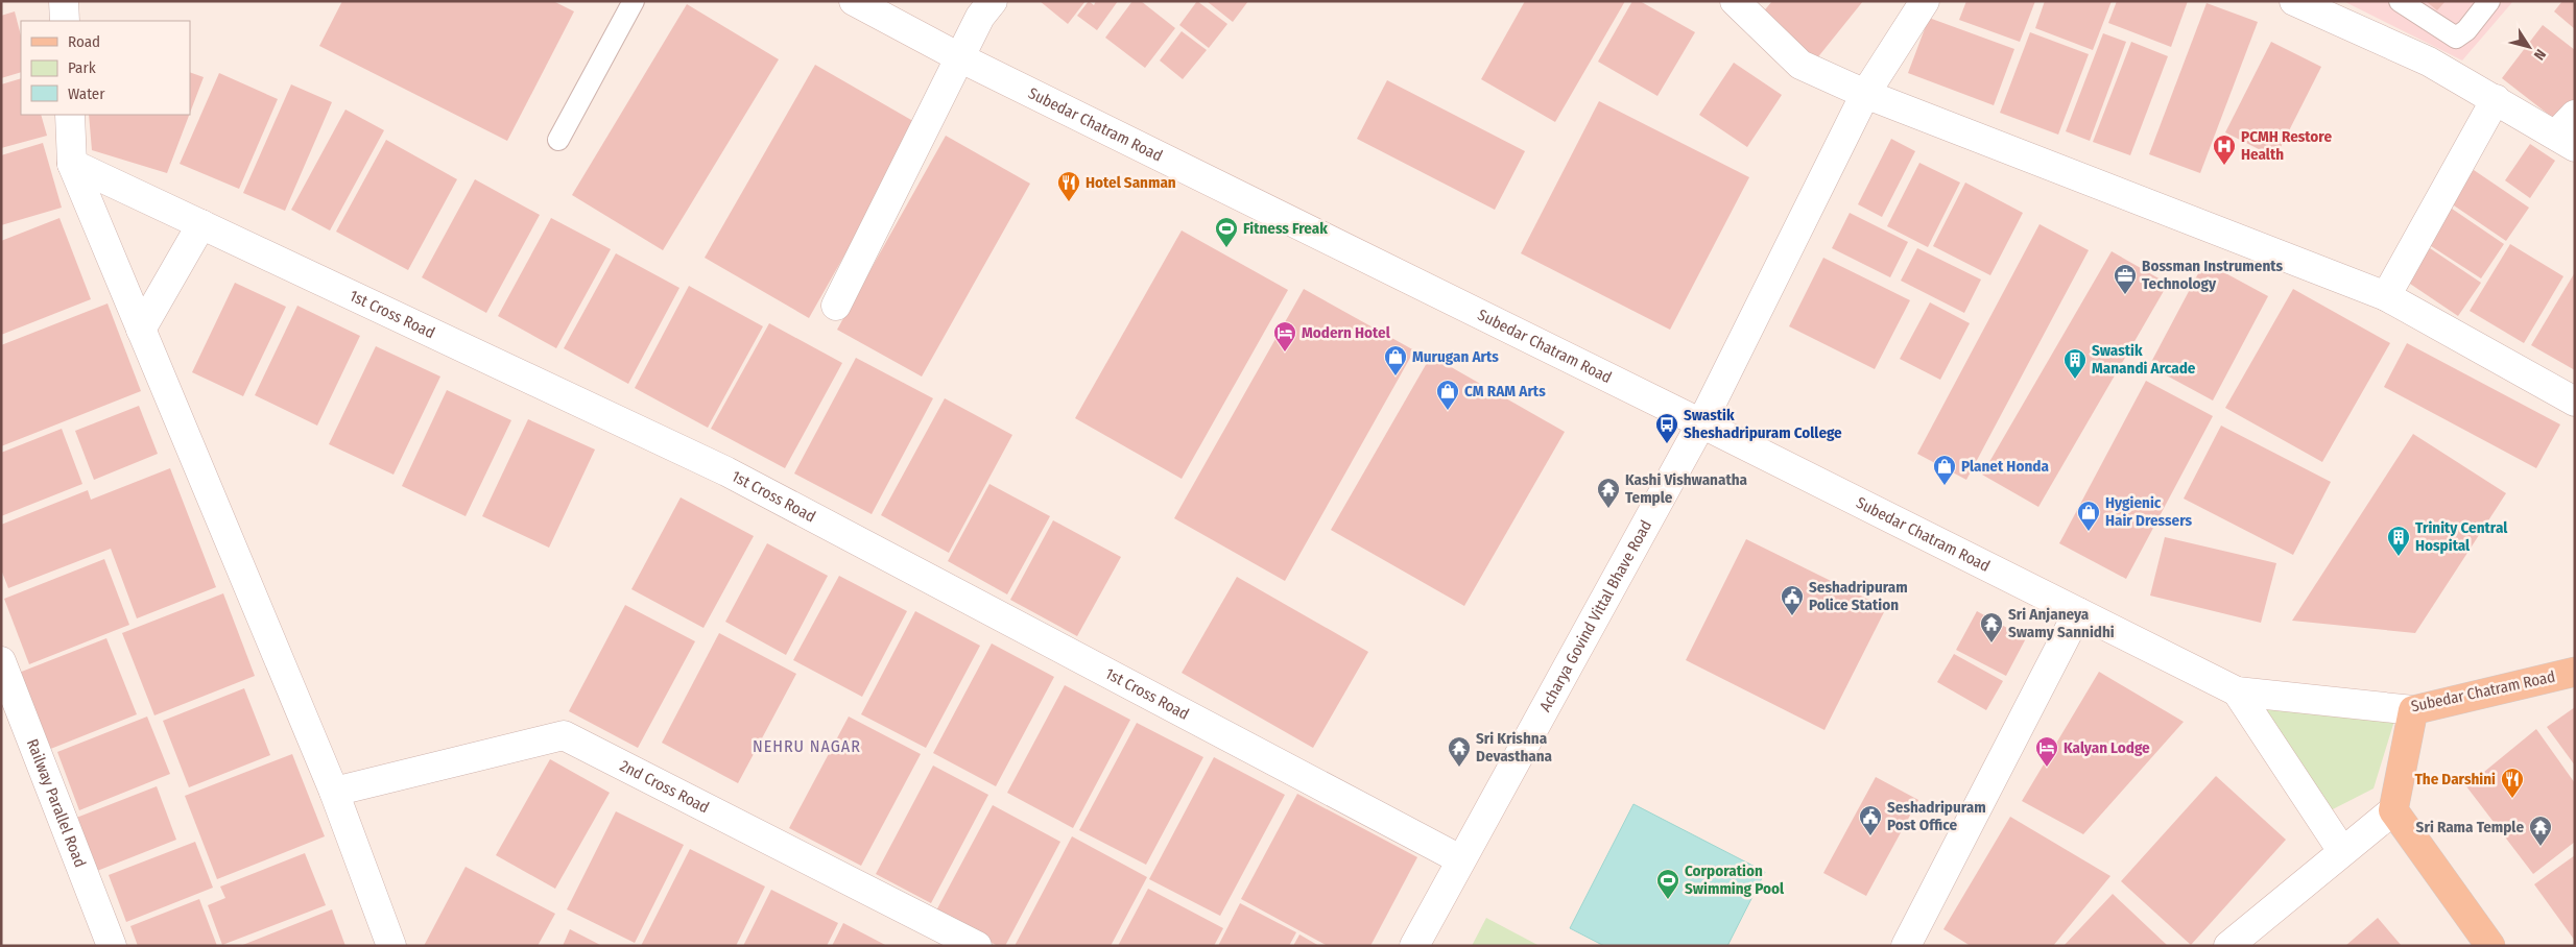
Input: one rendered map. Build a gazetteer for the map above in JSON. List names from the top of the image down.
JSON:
{
  "streets": {
    "main road": ["Subedar Chatram Road"],
    "street": [
      "1st Cross Road",
      "Acharya Govind Vittal Bhave Road",
      "2nd Cross Road",
      "Railway Parallel Road"
    ]
  },
  "crossings": [
    ["Subedar Chatram Road", "Acharya Govind Vittal Bhave Road"],
    ["1st Cross Road", "Acharya Govind Vittal Bhave Road"]
  ],
  "districts": ["NEHRU NAGAR"],
  "places": {
    "hospital": ["PCMH Restore Health"],
    "restaurant": ["Hotel Sanman", "The Darshini"],
    "sports": ["Fitness Freak", "Corporation Swimming Pool"],
    "office": ["Bossman Instruments Technology"],
    "hotel": ["Modern Hotel", "Kalyan Lodge"],
    "shop": [
      "Murugan Arts",
      "CM RAM Arts",
      "Planet Honda",
      "Hygienic Hair Dressers"
    ],
    "building": ["Swastik Manandi Arcade", "Trinity Central Hospital"],
    "bus stop": ["Swastik Sheshadripuram College"],
    "temple": [
      "Kashi Vishwanatha Temple",
      "Sri Anjaneya Swamy Sannidhi",
      "Sri Krishna Devasthana",
      "Sri Rama Temple"
    ],
    "public building": ["Seshadripuram Police Station", "Seshadripuram Post Office"]
  },
  "legend": ["Road", "Park", "Water"],
  "north": "bottom right"
}
